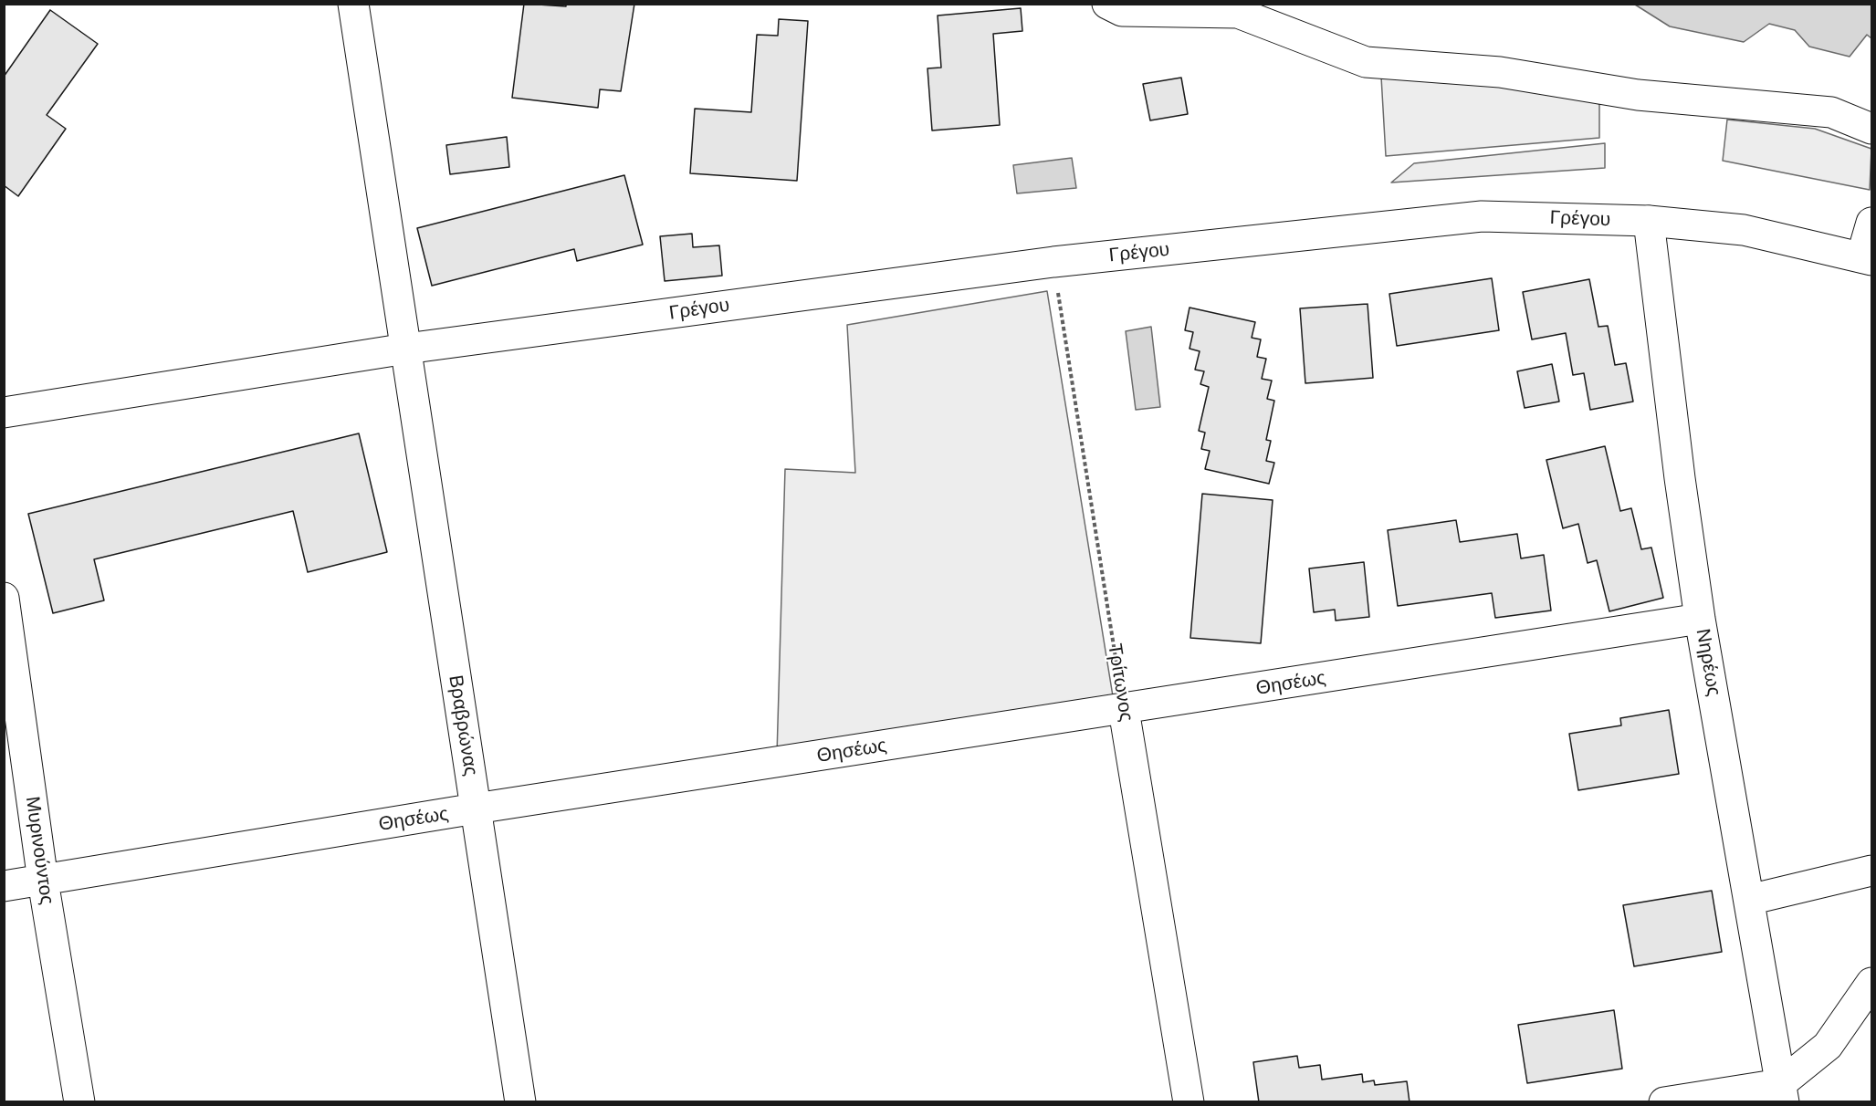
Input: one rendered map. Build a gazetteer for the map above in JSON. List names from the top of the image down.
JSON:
{
  "streets": {
    "street": [
      "Γρέγου",
      "Νηρέως",
      "Τρίτωνος",
      "Θησέως",
      "Βραβρώνας",
      "Μυρινούντος"
    ]
  },
  "crossings": [
    ["Γρέγου", "Νηρέως"],
    ["Γρέγου", "Τρίτωνος"],
    ["Γρέγου", "Βραβρώνας"],
    ["Νηρέως", "Θησέως"],
    ["Τρίτωνος", "Θησέως"],
    ["Θησέως", "Βραβρώνας"],
    ["Θησέως", "Μυρινούντος"]
  ]
}
